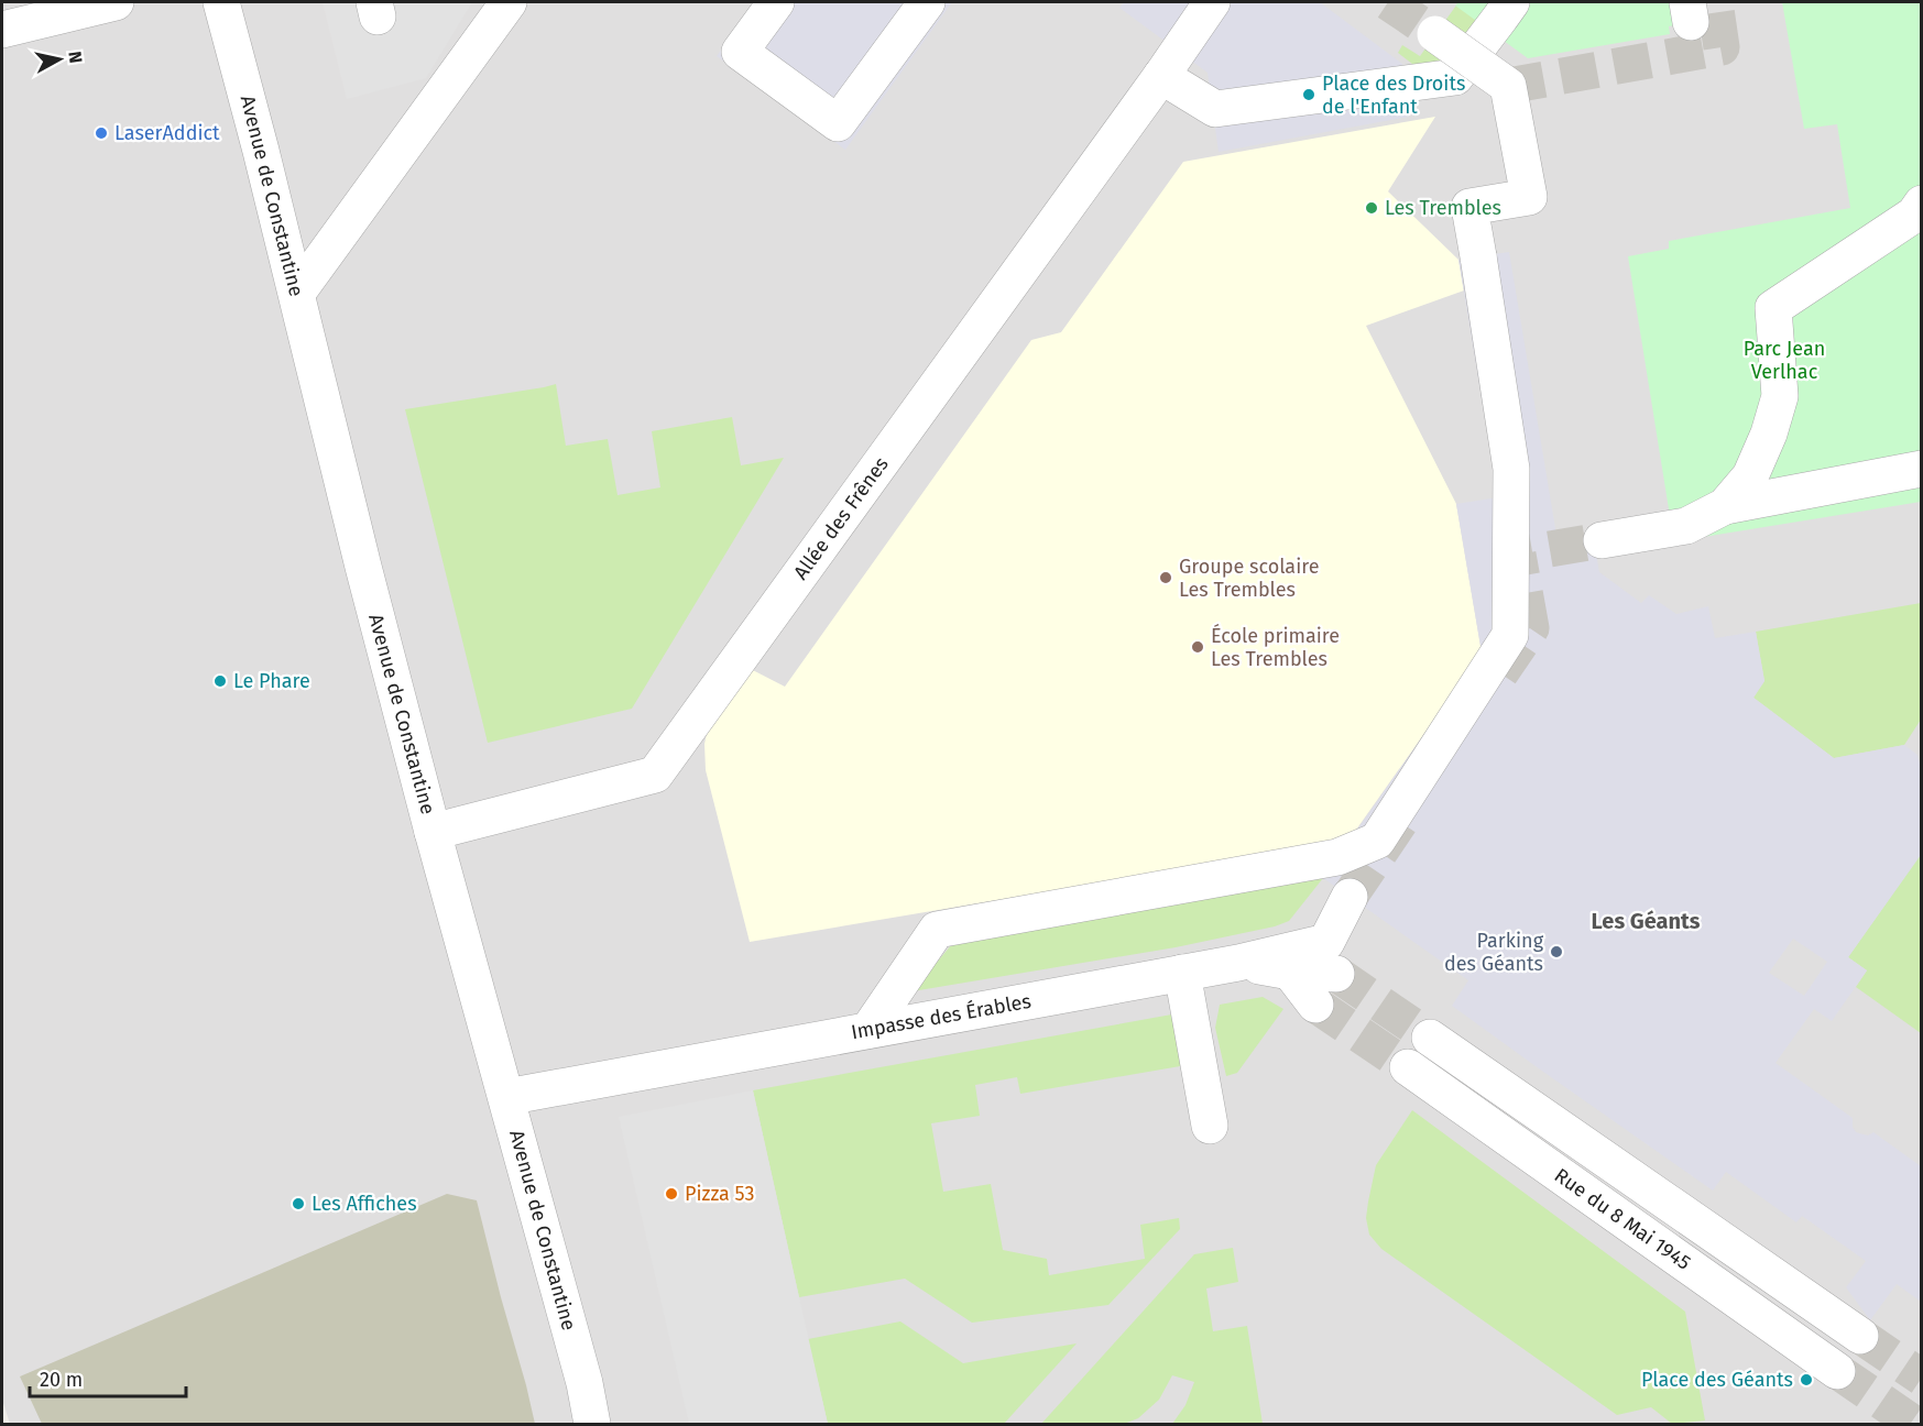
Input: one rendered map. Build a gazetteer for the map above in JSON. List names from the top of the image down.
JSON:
{
  "streets": {
    "street": [
      "Avenue de Constantine",
      "Allée des Frênes",
      "Impasse des Érables",
      "Rue du 8 Mai 1945"
    ]
  },
  "crossings": [
    ["Avenue de Constantine", "Allée des Frênes"],
    ["Avenue de Constantine", "Impasse des Érables"]
  ],
  "districts": ["Les Géants"],
  "parks": ["Parc Jean Verlhac"],
  "places": [
    "Place des Droits de l'Enfant",
    "LaserAddict",
    "Les Trembles",
    "Groupe scolaire Les Trembles",
    "École primaire Les Trembles",
    "Le Phare",
    "Parking des Géants",
    "Pizza 53",
    "Les Affiches",
    "Place des Géants"
  ],
  "scale_bar": "20 m",
  "north": "right"
}
